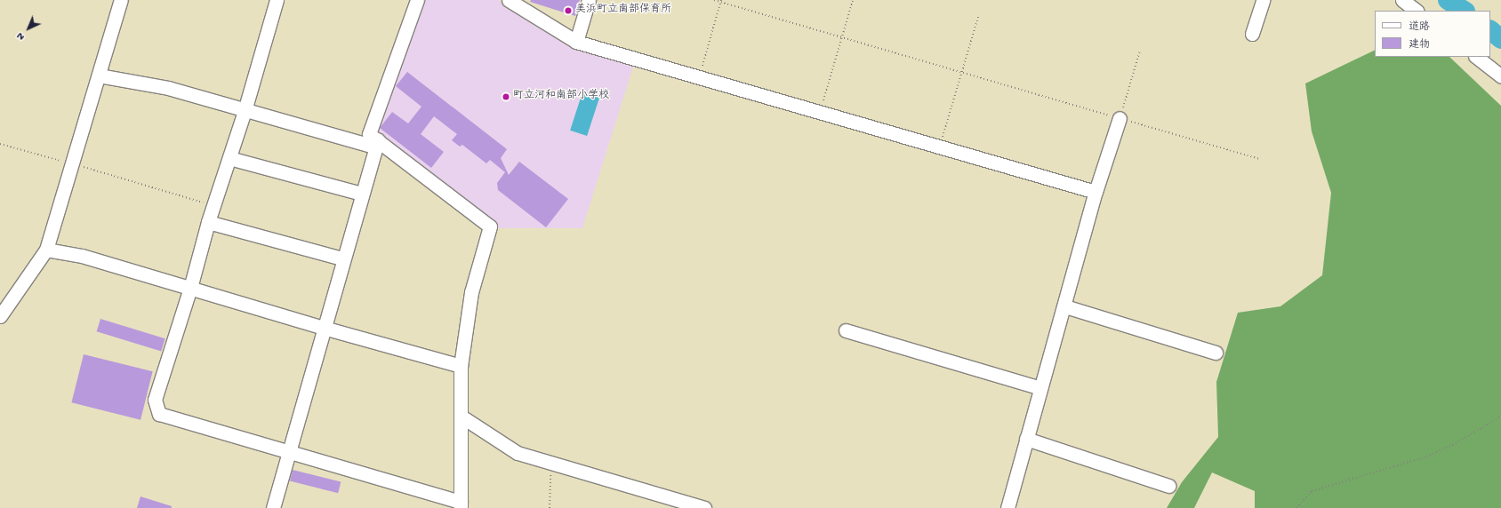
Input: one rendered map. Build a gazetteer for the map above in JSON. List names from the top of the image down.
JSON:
{
  "places": ["美浜町立南部保育所", "町立河和南部小学校"],
  "legend": ["道路", "建物"],
  "north": "bottom left"
}
